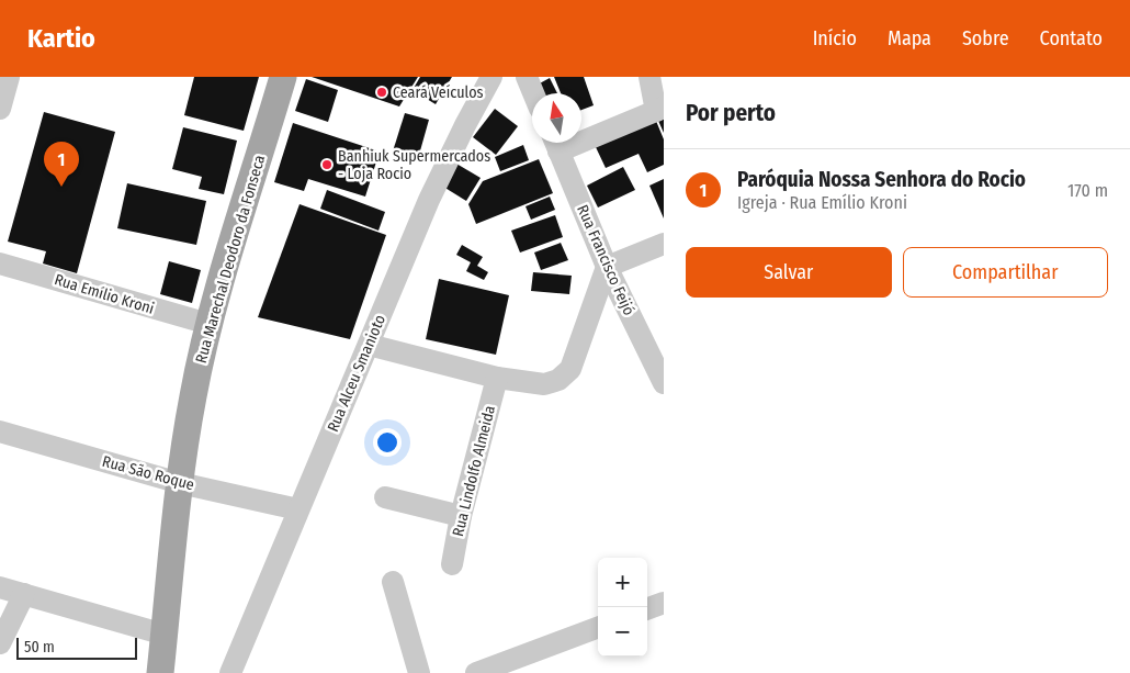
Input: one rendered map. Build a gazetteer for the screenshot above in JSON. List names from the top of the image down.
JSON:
{
  "streets": {
    "main road": ["Rua Marechal Deodoro da Fonseca"],
    "street": [
      "Rua Francisco Feijó",
      "Rua Emílio Kroni",
      "Rua Alceu Smanioto",
      "Rua Lindolfo Almeida",
      "Rua São Roque"
    ]
  },
  "crossings": [
    ["Rua Marechal Deodoro da Fonseca", "Rua Emílio Kroni"],
    ["Rua Marechal Deodoro da Fonseca", "Rua São Roque"],
    ["Rua Alceu Smanioto", "Rua São Roque"]
  ],
  "places": ["Ceará Veículos", "Banhiuk Supermercados - Loja Rocio"],
  "scale_bar": "50 m",
  "north": "top",
  "page": {
    "header": "Kartio",
    "nav": [
      "Início",
      "Mapa",
      "Sobre",
      "Contato"
    ],
    "heading": "Por perto",
    "pins": "1",
    "list": [
      {
        "mark": "1",
        "name": "Paróquia Nossa Senhora do Rocio",
        "note": "Igreja · Rua Emílio Kroni",
        "value": "170 m"
      }
    ],
    "buttons": ["Salvar", "Compartilhar"],
    "map_buttons": ["+", "−"],
    "scale": "50 m"
  }
}
